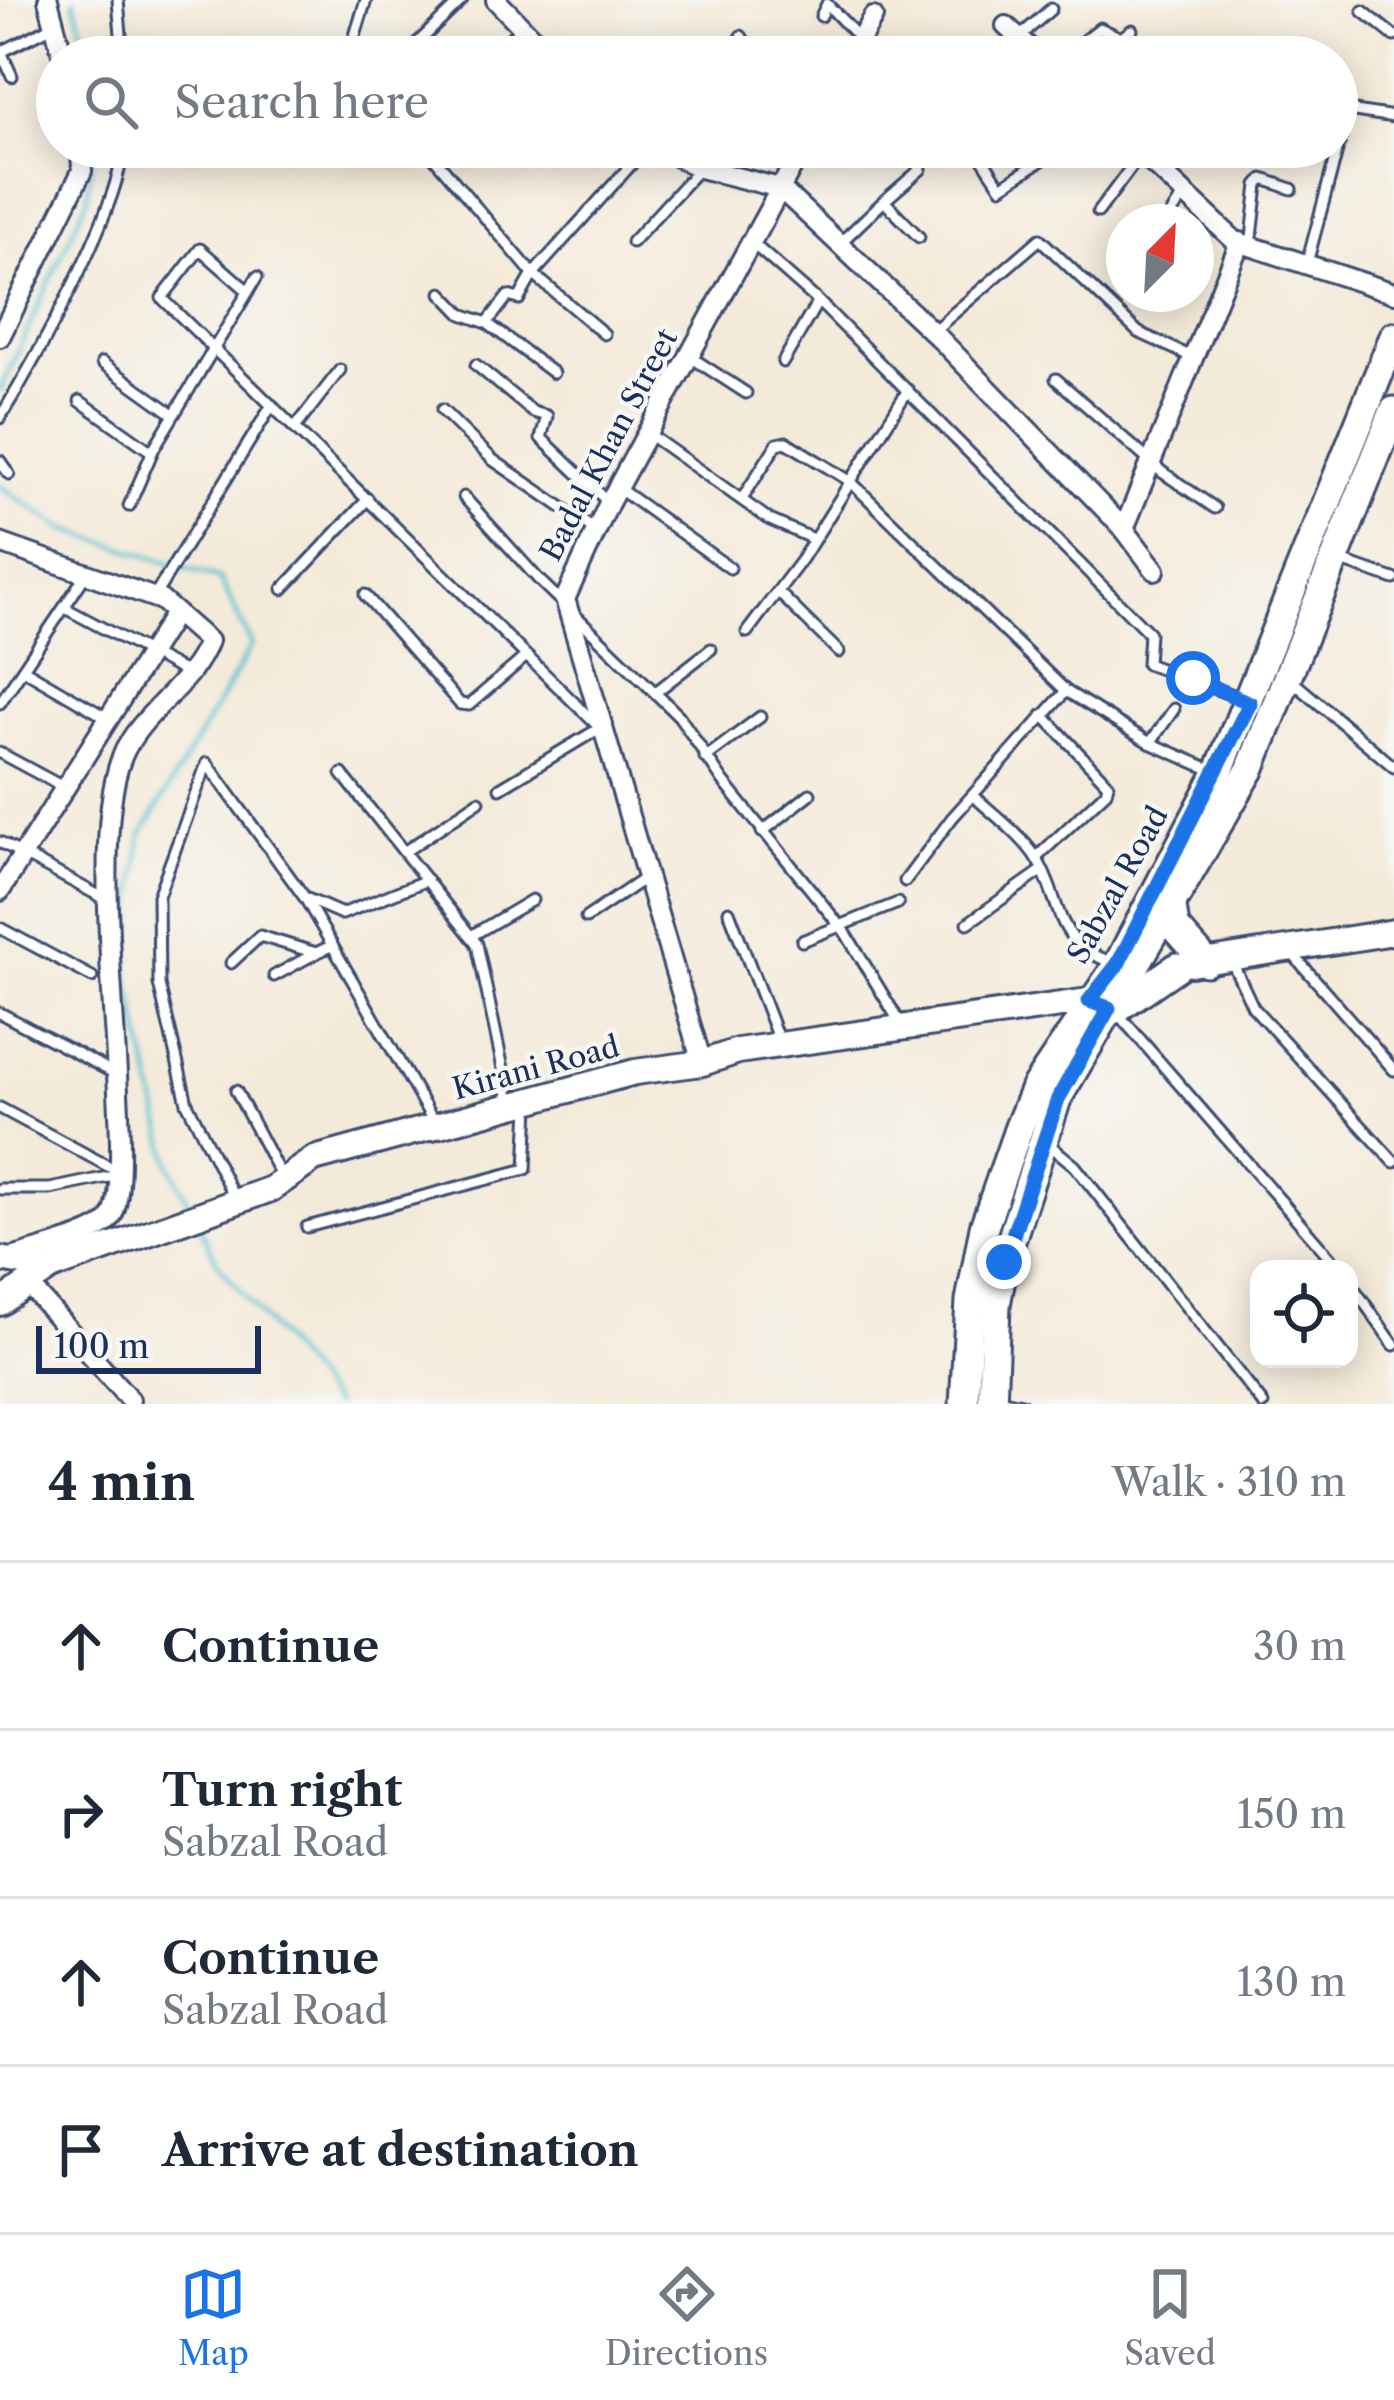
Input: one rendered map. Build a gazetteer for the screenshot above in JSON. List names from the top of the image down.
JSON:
{
  "streets": {
    "main road": ["Sabzal Road", "Kirani Road"],
    "street": ["Badal Khan Street"]
  },
  "crossings": [
    ["Badal Khan Street", "Kirani Road"],
    ["Sabzal Road", "Kirani Road"]
  ],
  "scale_bar": "100 m",
  "north": "top right",
  "page": {
    "search": "Search here",
    "scale": "100 m",
    "heading": ["4 min", "Walk · 310 m"],
    "list": [
      ["Continue", "30 m"],
      ["Turn right", "Sabzal Road", "150 m"],
      ["Continue", "Sabzal Road", "130 m"],
      "Arrive at destination"
    ],
    "nav": ["Map", "Directions", "Saved"]
  }
}
